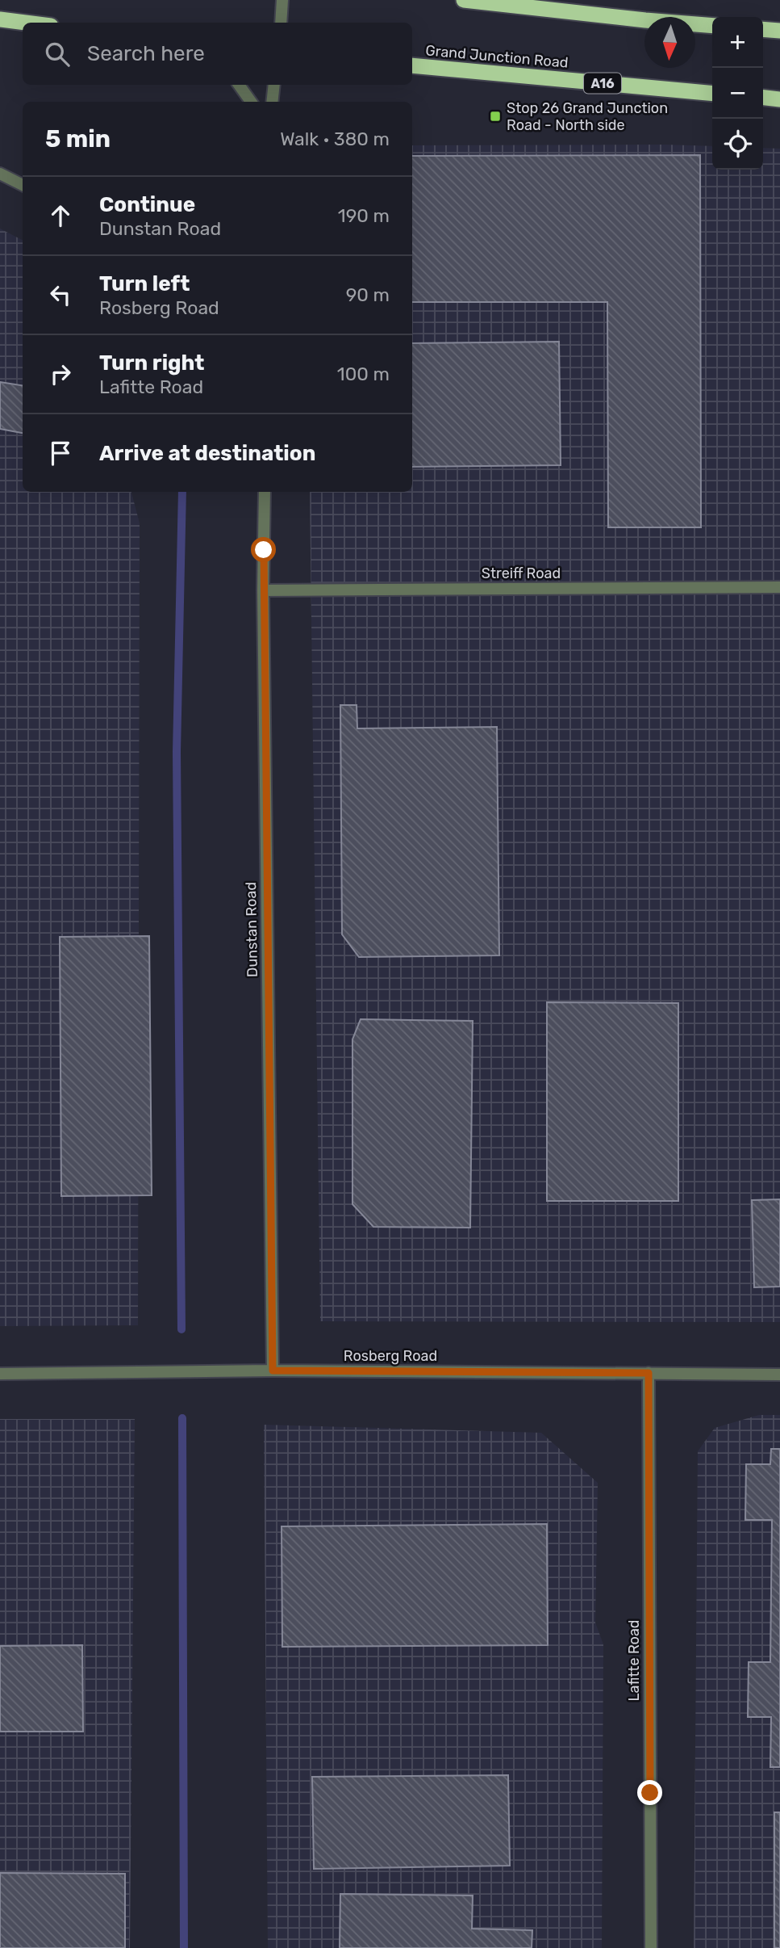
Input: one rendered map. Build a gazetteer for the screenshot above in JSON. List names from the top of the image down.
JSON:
{
  "streets": {
    "highway": ["Grand Junction Road", "A16"],
    "street": [
      "Streiff Road",
      "Dunstan Road",
      "Rosberg Road",
      "Lafitte Road"
    ]
  },
  "crossings": [
    ["Streiff Road", "Dunstan Road"],
    ["Dunstan Road", "Rosberg Road"],
    ["Rosberg Road", "Lafitte Road"]
  ],
  "places": {
    "transit": ["Stop 26 Grand Junction Road - North side"]
  },
  "north": "bottom",
  "page": {
    "map_buttons": ["+", "−"],
    "search": "Search here",
    "heading": ["5 min", "Walk · 380 m"],
    "list": [
      ["Continue", "Dunstan Road", "190 m"],
      ["Turn left", "Rosberg Road", "90 m"],
      ["Turn right", "Lafitte Road", "100 m"],
      "Arrive at destination"
    ]
  }
}
